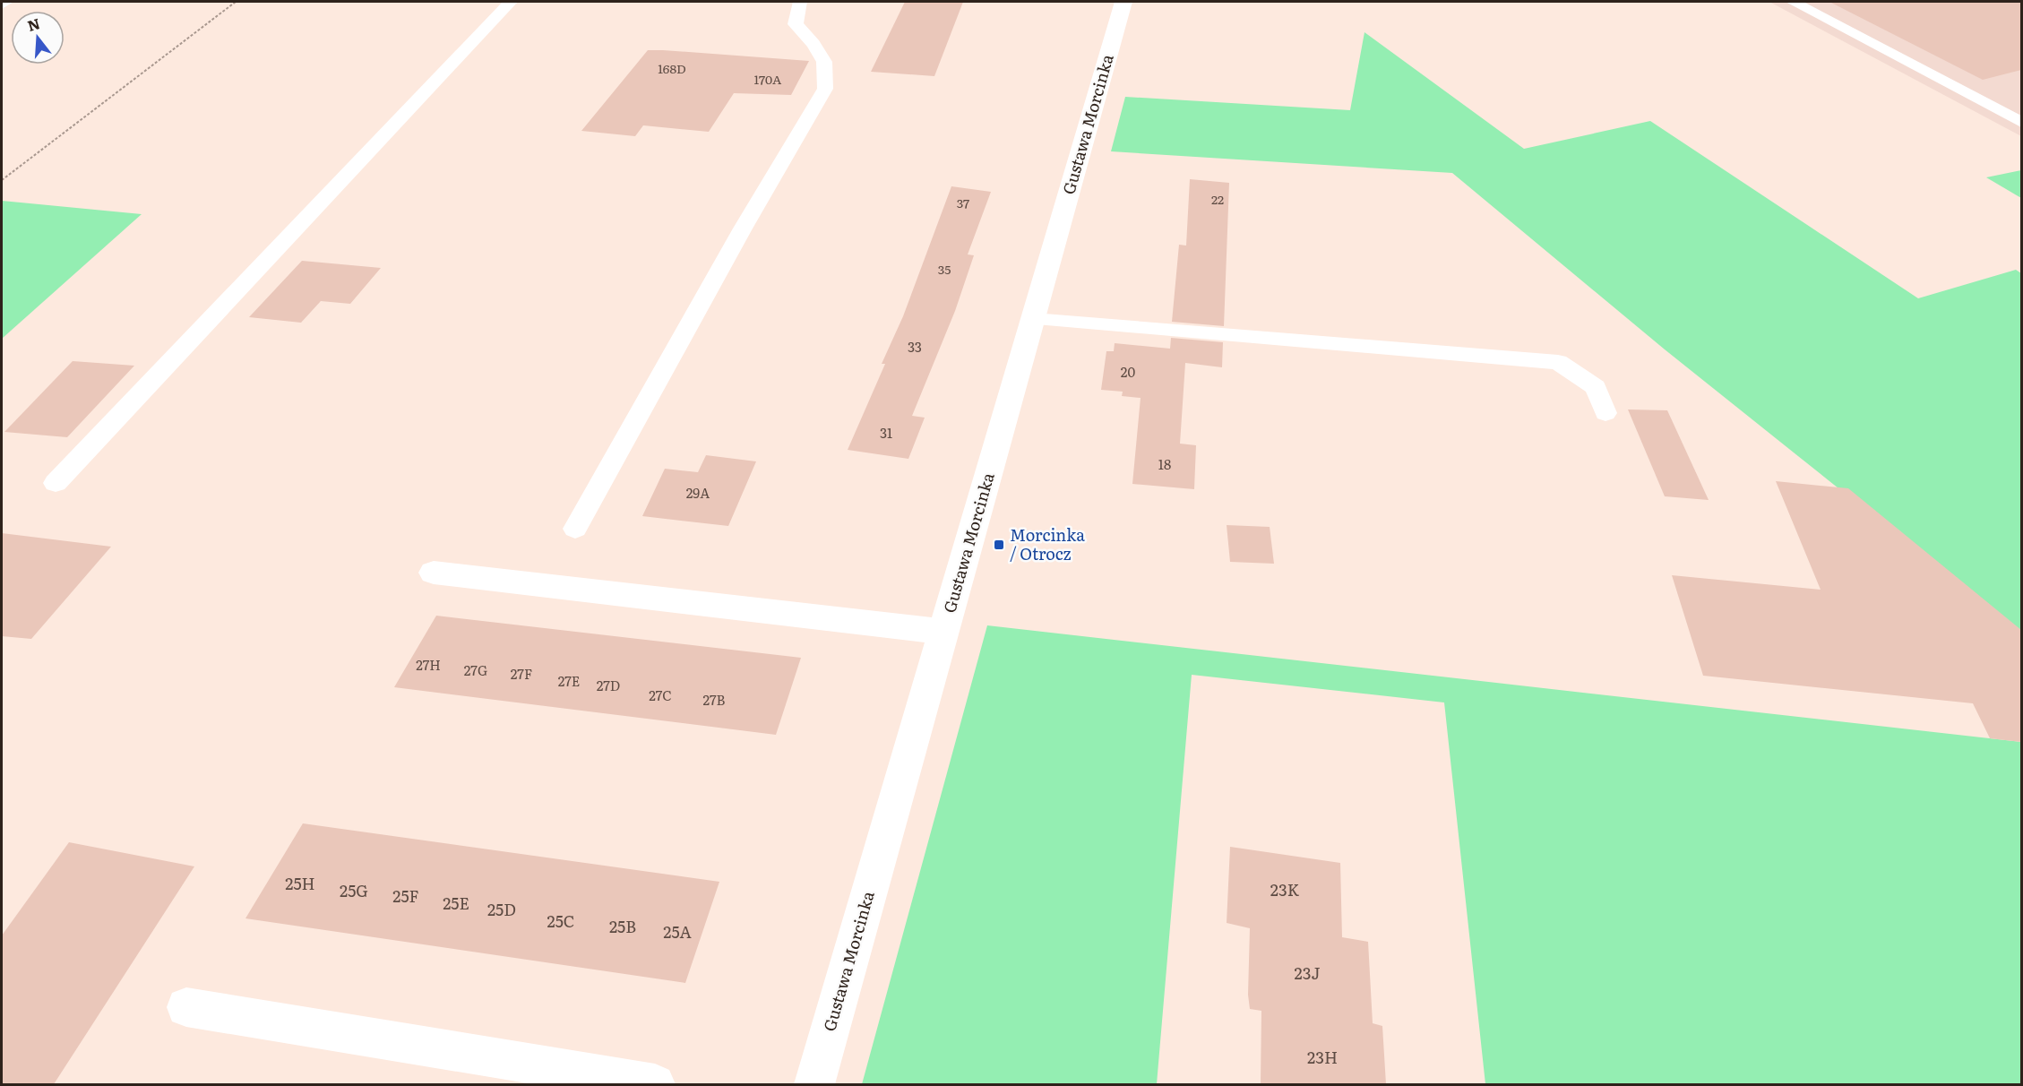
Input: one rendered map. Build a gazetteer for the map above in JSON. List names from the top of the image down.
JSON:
{
  "streets": {
    "street": ["Gustawa Morcinka"]
  },
  "places": {
    "transit": ["Morcinka / Otrocz"]
  },
  "house_numbers": [
    "168D",
    "170A",
    "22",
    "37",
    "35",
    "33",
    "20",
    "31",
    "18",
    "29A",
    "27H",
    "27G",
    "27F",
    "27E",
    "27D",
    "27C",
    "27B",
    "25H",
    "23K",
    "25G",
    "25F",
    "25E",
    "25D",
    "25C",
    "25B",
    "25A",
    "23J",
    "23H"
  ],
  "north": "top"
}
